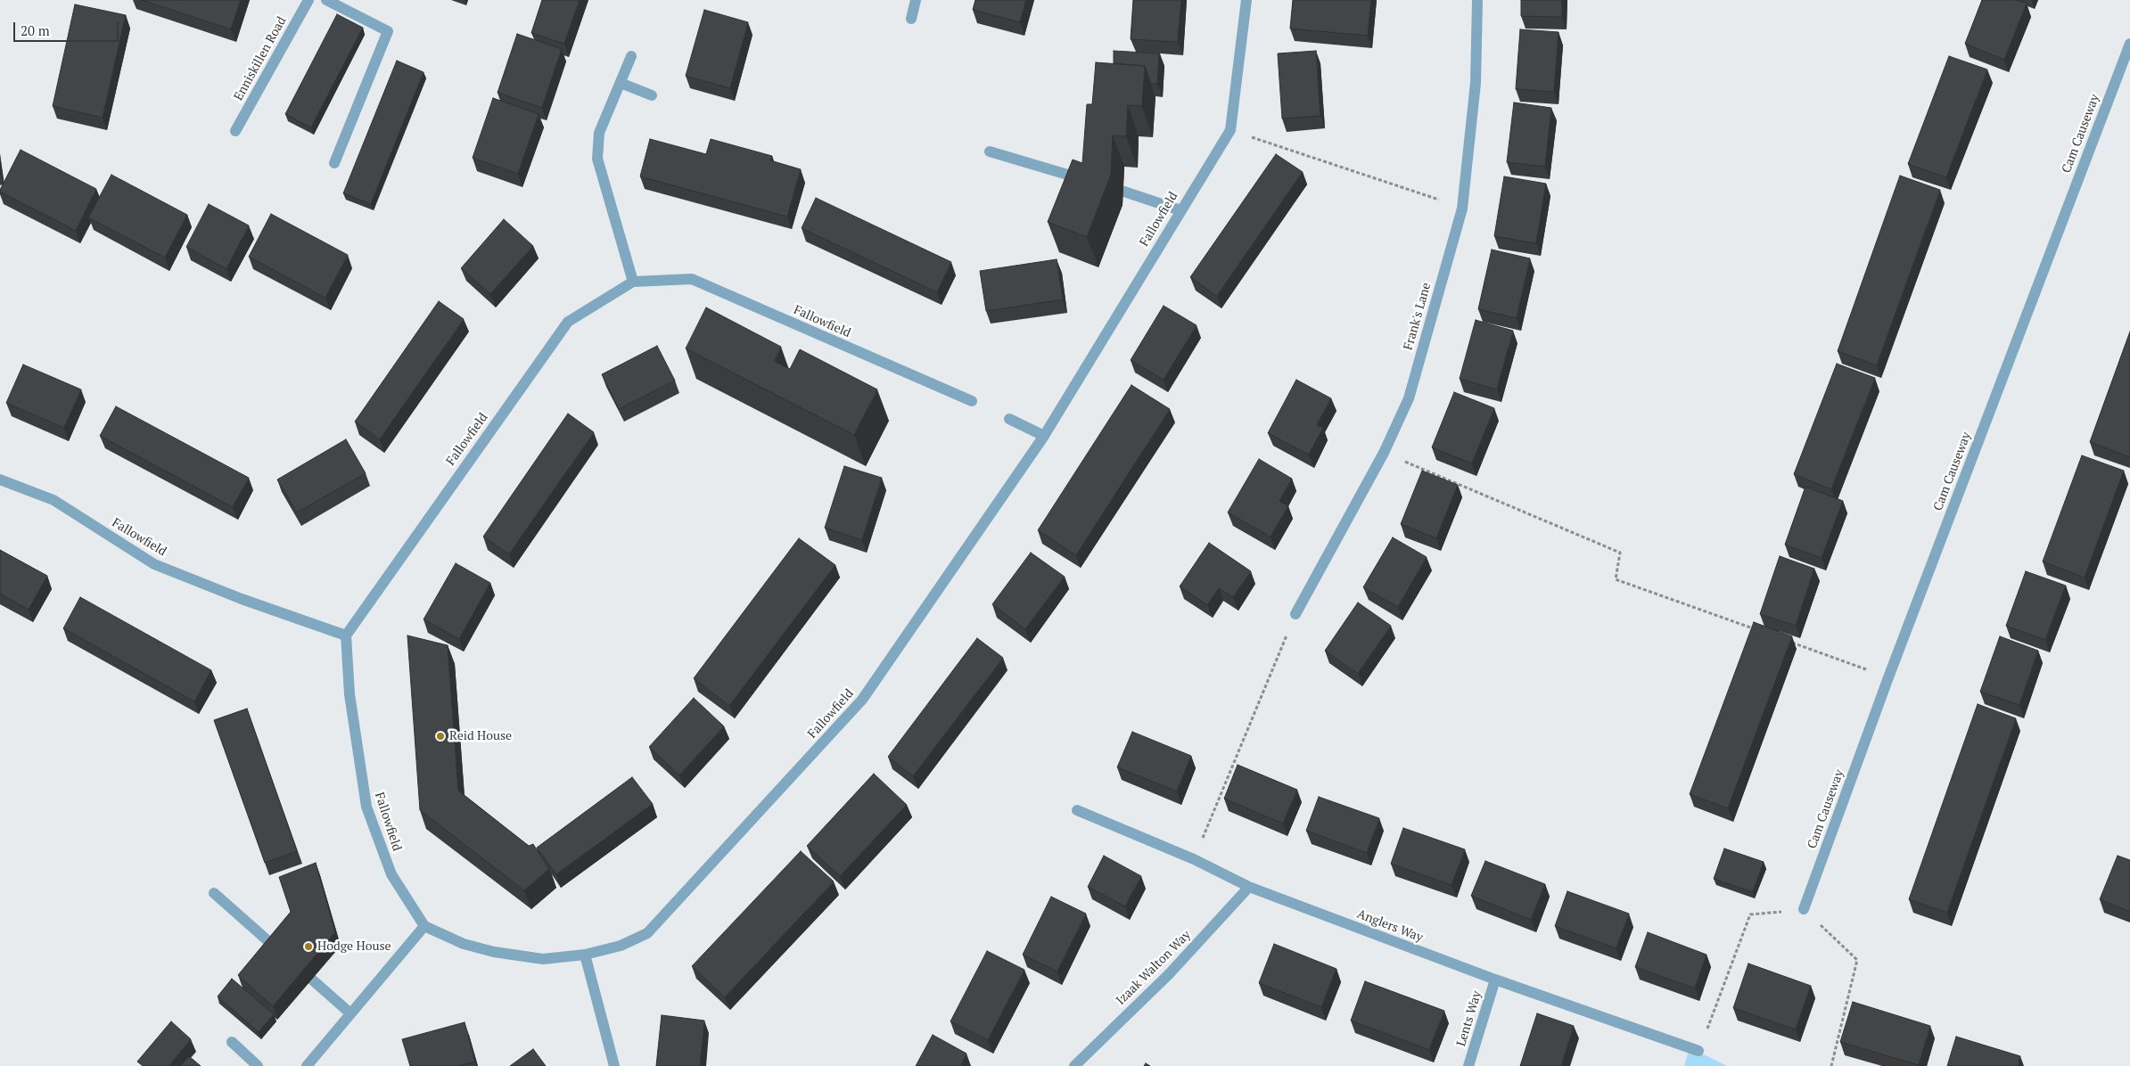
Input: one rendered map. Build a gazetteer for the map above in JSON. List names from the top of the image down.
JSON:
{
  "streets": {
    "street": [
      "Enniskillen Road",
      "Cam Causeway",
      "Fallowfield",
      "Frank's Lane",
      "Anglers Way",
      "Izaak Walton Way",
      "Lents Way"
    ]
  },
  "crossings": [
    ["Anglers Way", "Izaak Walton Way"],
    ["Anglers Way", "Lents Way"]
  ],
  "places": ["Reid House", "Hodge House"],
  "scale_bar": "20 m"
}
